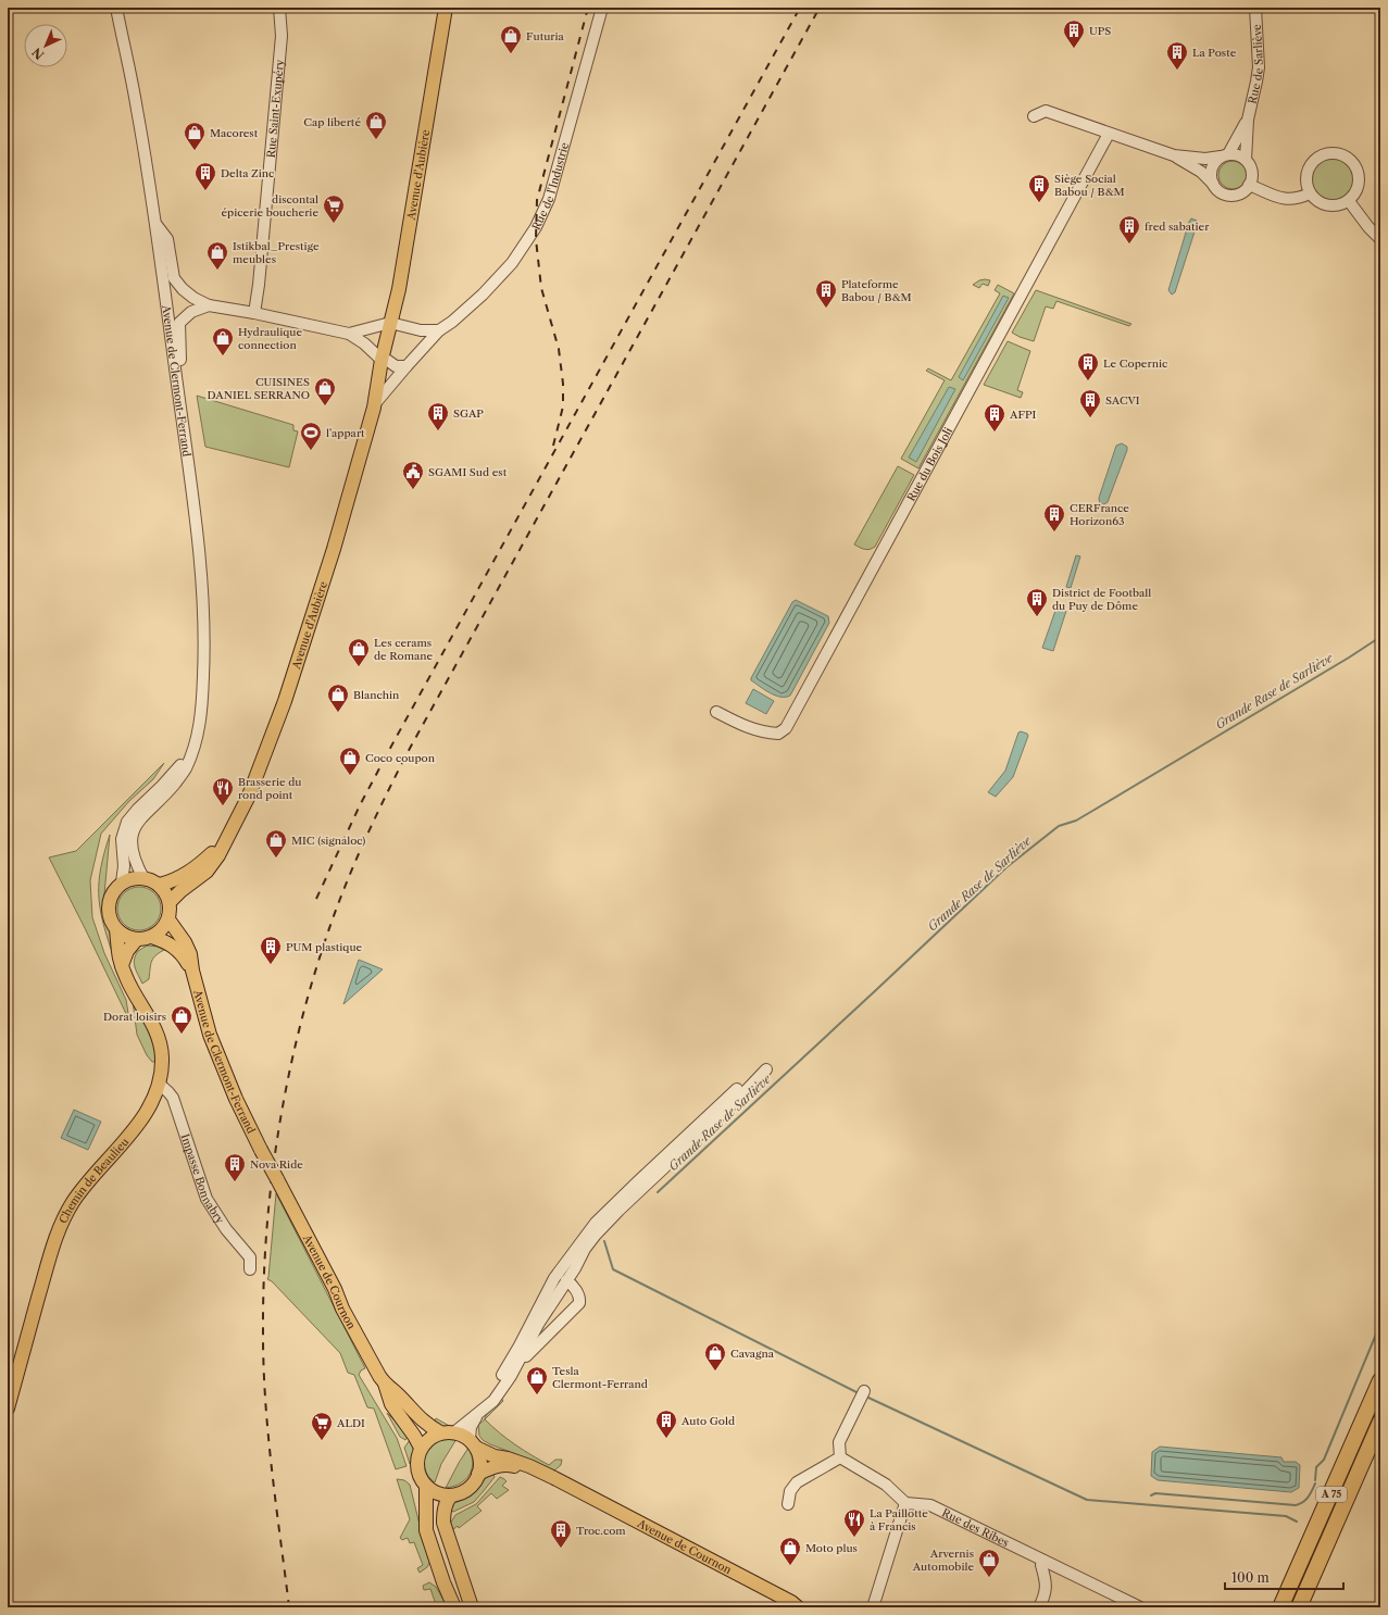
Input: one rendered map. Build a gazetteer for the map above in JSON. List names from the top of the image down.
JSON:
{
  "streets": {
    "highway": ["A 75"],
    "main road": [
      "Avenue d'Aubière",
      "Avenue de Clermont-Ferrand",
      "Chemin de Beaulieu",
      "Avenue de Cournon"
    ],
    "street": [
      "Rue de Sarliève",
      "Rue Saint-Exupéry",
      "Rue de l'Industrie",
      "Rue du Bois Joli",
      "Impasse Bonnabry",
      "Rue des Ribes"
    ]
  },
  "crossings": [
    ["Avenue d'Aubière", "Rue de l'Industrie"],
    ["Avenue d'Aubière", "Avenue de Clermont-Ferrand"],
    ["Avenue d'Aubière", "Chemin de Beaulieu"],
    ["Avenue de Clermont-Ferrand", "Chemin de Beaulieu"],
    ["Avenue de Clermont-Ferrand", "Avenue de Cournon"],
    ["Impasse Bonnabry", "Chemin de Beaulieu"]
  ],
  "water": ["Grande Rase de Sarliève"],
  "places": {
    "building": [
      "UPS",
      "La Poste",
      "Delta Zinc",
      "Siège Social Babou / B&M",
      "fred sabatier",
      "Plateforme Babou / B&M",
      "Le Copernic",
      "SACVI",
      "SGAP",
      "AFPI",
      "CERFrance Horizon63",
      "District de Football du Puy de Dôme",
      "PUM plastique",
      "Nova Ride",
      "Auto Gold",
      "Troc.com"
    ],
    "shop": [
      "Futuria",
      "Cap liberté",
      "Macorest",
      "Istikbal_Prestige meubles",
      "Hydraulique connection",
      "CUISINES DANIEL SERRANO",
      "Les cerams de Romane",
      "Blanchin",
      "Coco coupon",
      "MIC (signaloc)",
      "Dorat loisirs",
      "Cavagna",
      "Tesla Clermont-Ferrand",
      "Moto plus",
      "Arvernis Automobile"
    ],
    "supermarket": ["discontal épicerie boucherie", "ALDI"],
    "sports": ["l'appart"],
    "public building": ["SGAMI Sud est"],
    "restaurant": ["Brasserie du rond point", "La Paillotte à Francis"]
  },
  "scale_bar": "100 m",
  "north": "bottom left"
}
